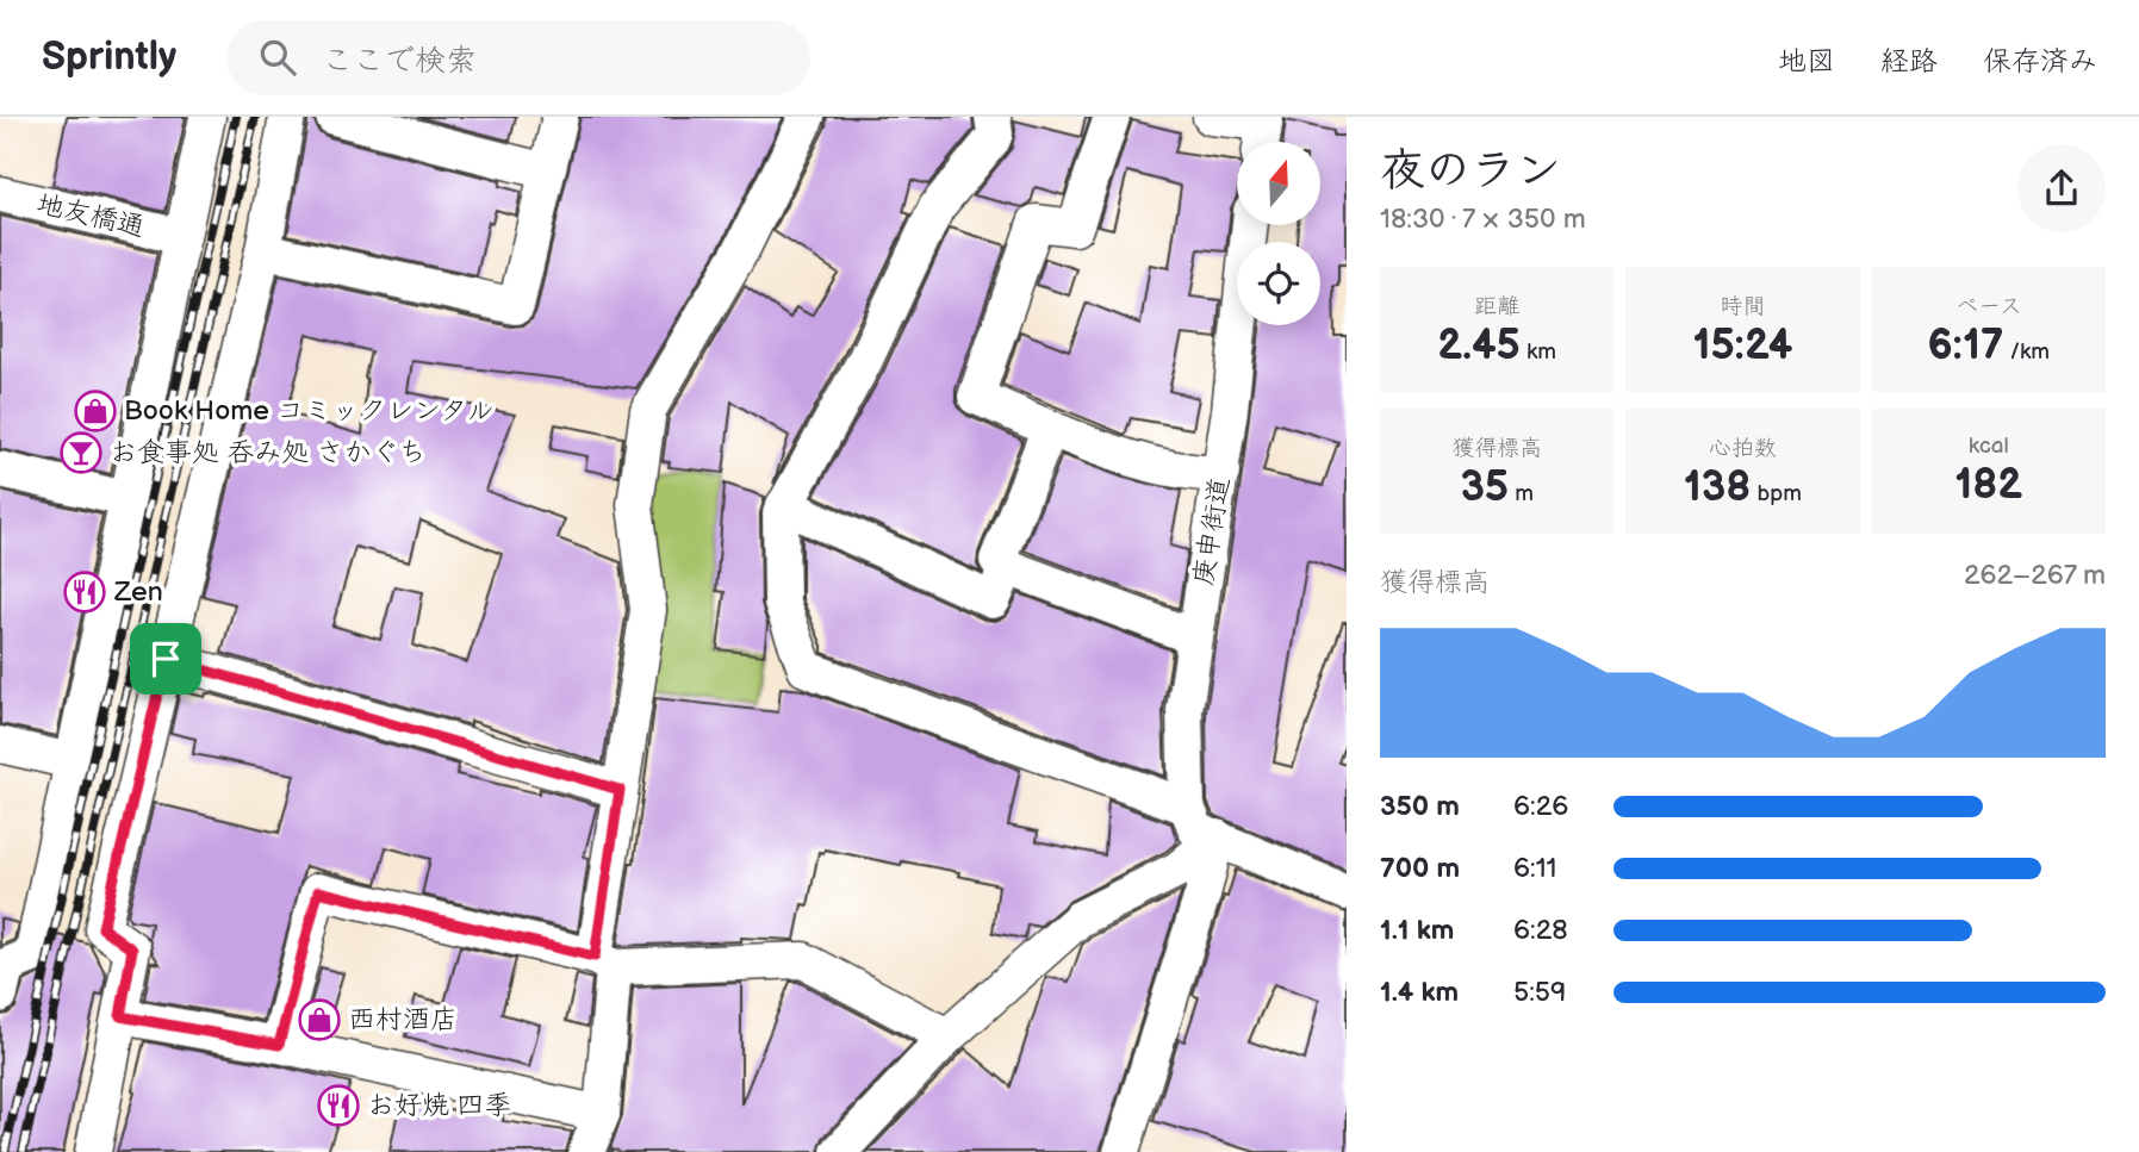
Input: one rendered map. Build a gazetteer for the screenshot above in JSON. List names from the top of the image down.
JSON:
{
  "streets": {
    "street": ["地友橋通", "庚申街道"]
  },
  "places": {
    "shop": ["Book Home コミックレンタル", "西村酒店"],
    "bar": ["お食事処 呑み処 さかぐち"],
    "restaurant": ["Zen", "お好焼 四季"]
  },
  "north": "top",
  "page": {
    "header": "Sprintly",
    "search": "ここで検索",
    "nav": ["地図", "経路", "保存済み"],
    "heading": ["夜のラン", "18:30 · 7 × 350 m"],
    "stats": [
      ["距離", "2.45 km"],
      ["時間", "15:24"],
      ["ペース", "6:17 /km"],
      ["獲得標高", "35 m"],
      ["心拍数", "138 bpm"],
      ["kcal", "182"]
    ],
    "chart": ["獲得標高", "262–267 m"],
    "list": [
      {
        "name": "350 m",
        "note": "6:26"
      },
      {
        "name": "700 m",
        "note": "6:11"
      },
      {
        "name": "1.1 km",
        "note": "6:28"
      },
      {
        "name": "1.4 km",
        "note": "5:59"
      }
    ]
  }
}
